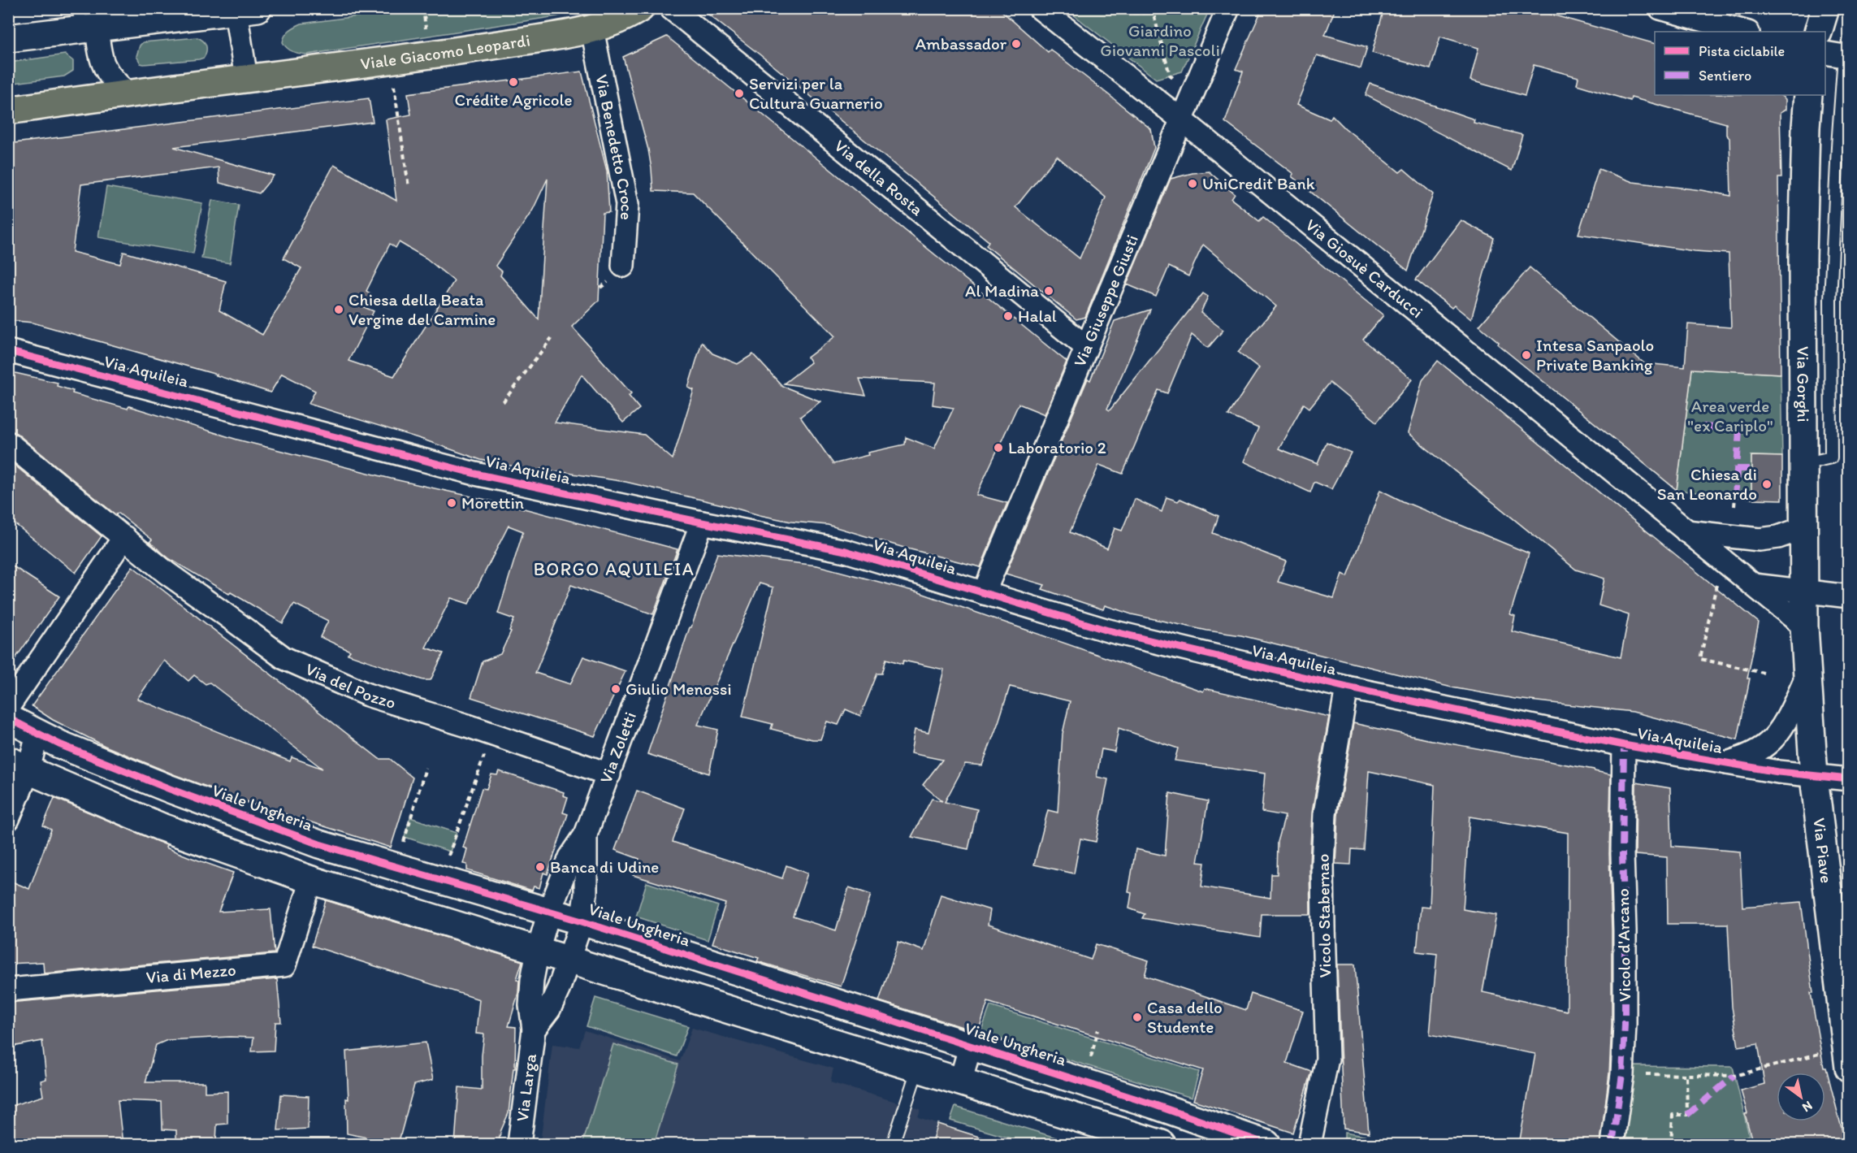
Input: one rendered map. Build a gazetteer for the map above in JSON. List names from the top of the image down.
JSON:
{
  "streets": {
    "main road": ["Viale Giacomo Leopardi"],
    "street": [
      "Via Benedetto Croce",
      "Via della Rosta",
      "Via Giosuè Carducci",
      "Via Giuseppe Giusti",
      "Via Aquileia",
      "Via Gorghi",
      "Via del Pozzo",
      "Via Zoletti",
      "Viale Ungheria",
      "Via Piave",
      "Vicolo Stabernao",
      "Vicolo d'Arcano",
      "Via di Mezzo",
      "Via Larga"
    ]
  },
  "crossings": [
    ["Viale Giacomo Leopardi", "Via Benedetto Croce"],
    ["Via della Rosta", "Via Giuseppe Giusti"],
    ["Via Giosuè Carducci", "Via Giuseppe Giusti"],
    ["Via Giosuè Carducci", "Via Gorghi"],
    ["Via Giuseppe Giusti", "Via Aquileia"],
    ["Via Aquileia", "Via Gorghi"],
    ["Via Aquileia", "Via Zoletti"],
    ["Via Aquileia", "Via Piave"],
    ["Via Aquileia", "Vicolo Stabernao"],
    ["Via Aquileia", "Vicolo d'Arcano"],
    ["Via Gorghi", "Via Piave"],
    ["Via del Pozzo", "Via Zoletti"],
    ["Via Zoletti", "Viale Ungheria"],
    ["Viale Ungheria", "Via Larga"]
  ],
  "districts": ["BORGO AQUILEIA"],
  "parks": ["Giardino Giovanni Pascoli", "Area verde \"ex Cariplo\""],
  "places": [
    "Ambassador",
    "Crédite Agricole",
    "Servizi per la Cultura Guarnerio",
    "UniCredit Bank",
    "Al Madina",
    "Chiesa della Beata Vergine del Carmine",
    "Halal",
    "Intesa Sanpaolo Private Banking",
    "Laboratorio 2",
    "Chiesa di San Leonardo",
    "Morettin",
    "Giulio Menossi",
    "Banca di Udine",
    "Casa dello Studente"
  ],
  "legend": ["Pista ciclabile", "Sentiero"],
  "north": "bottom right"
}
